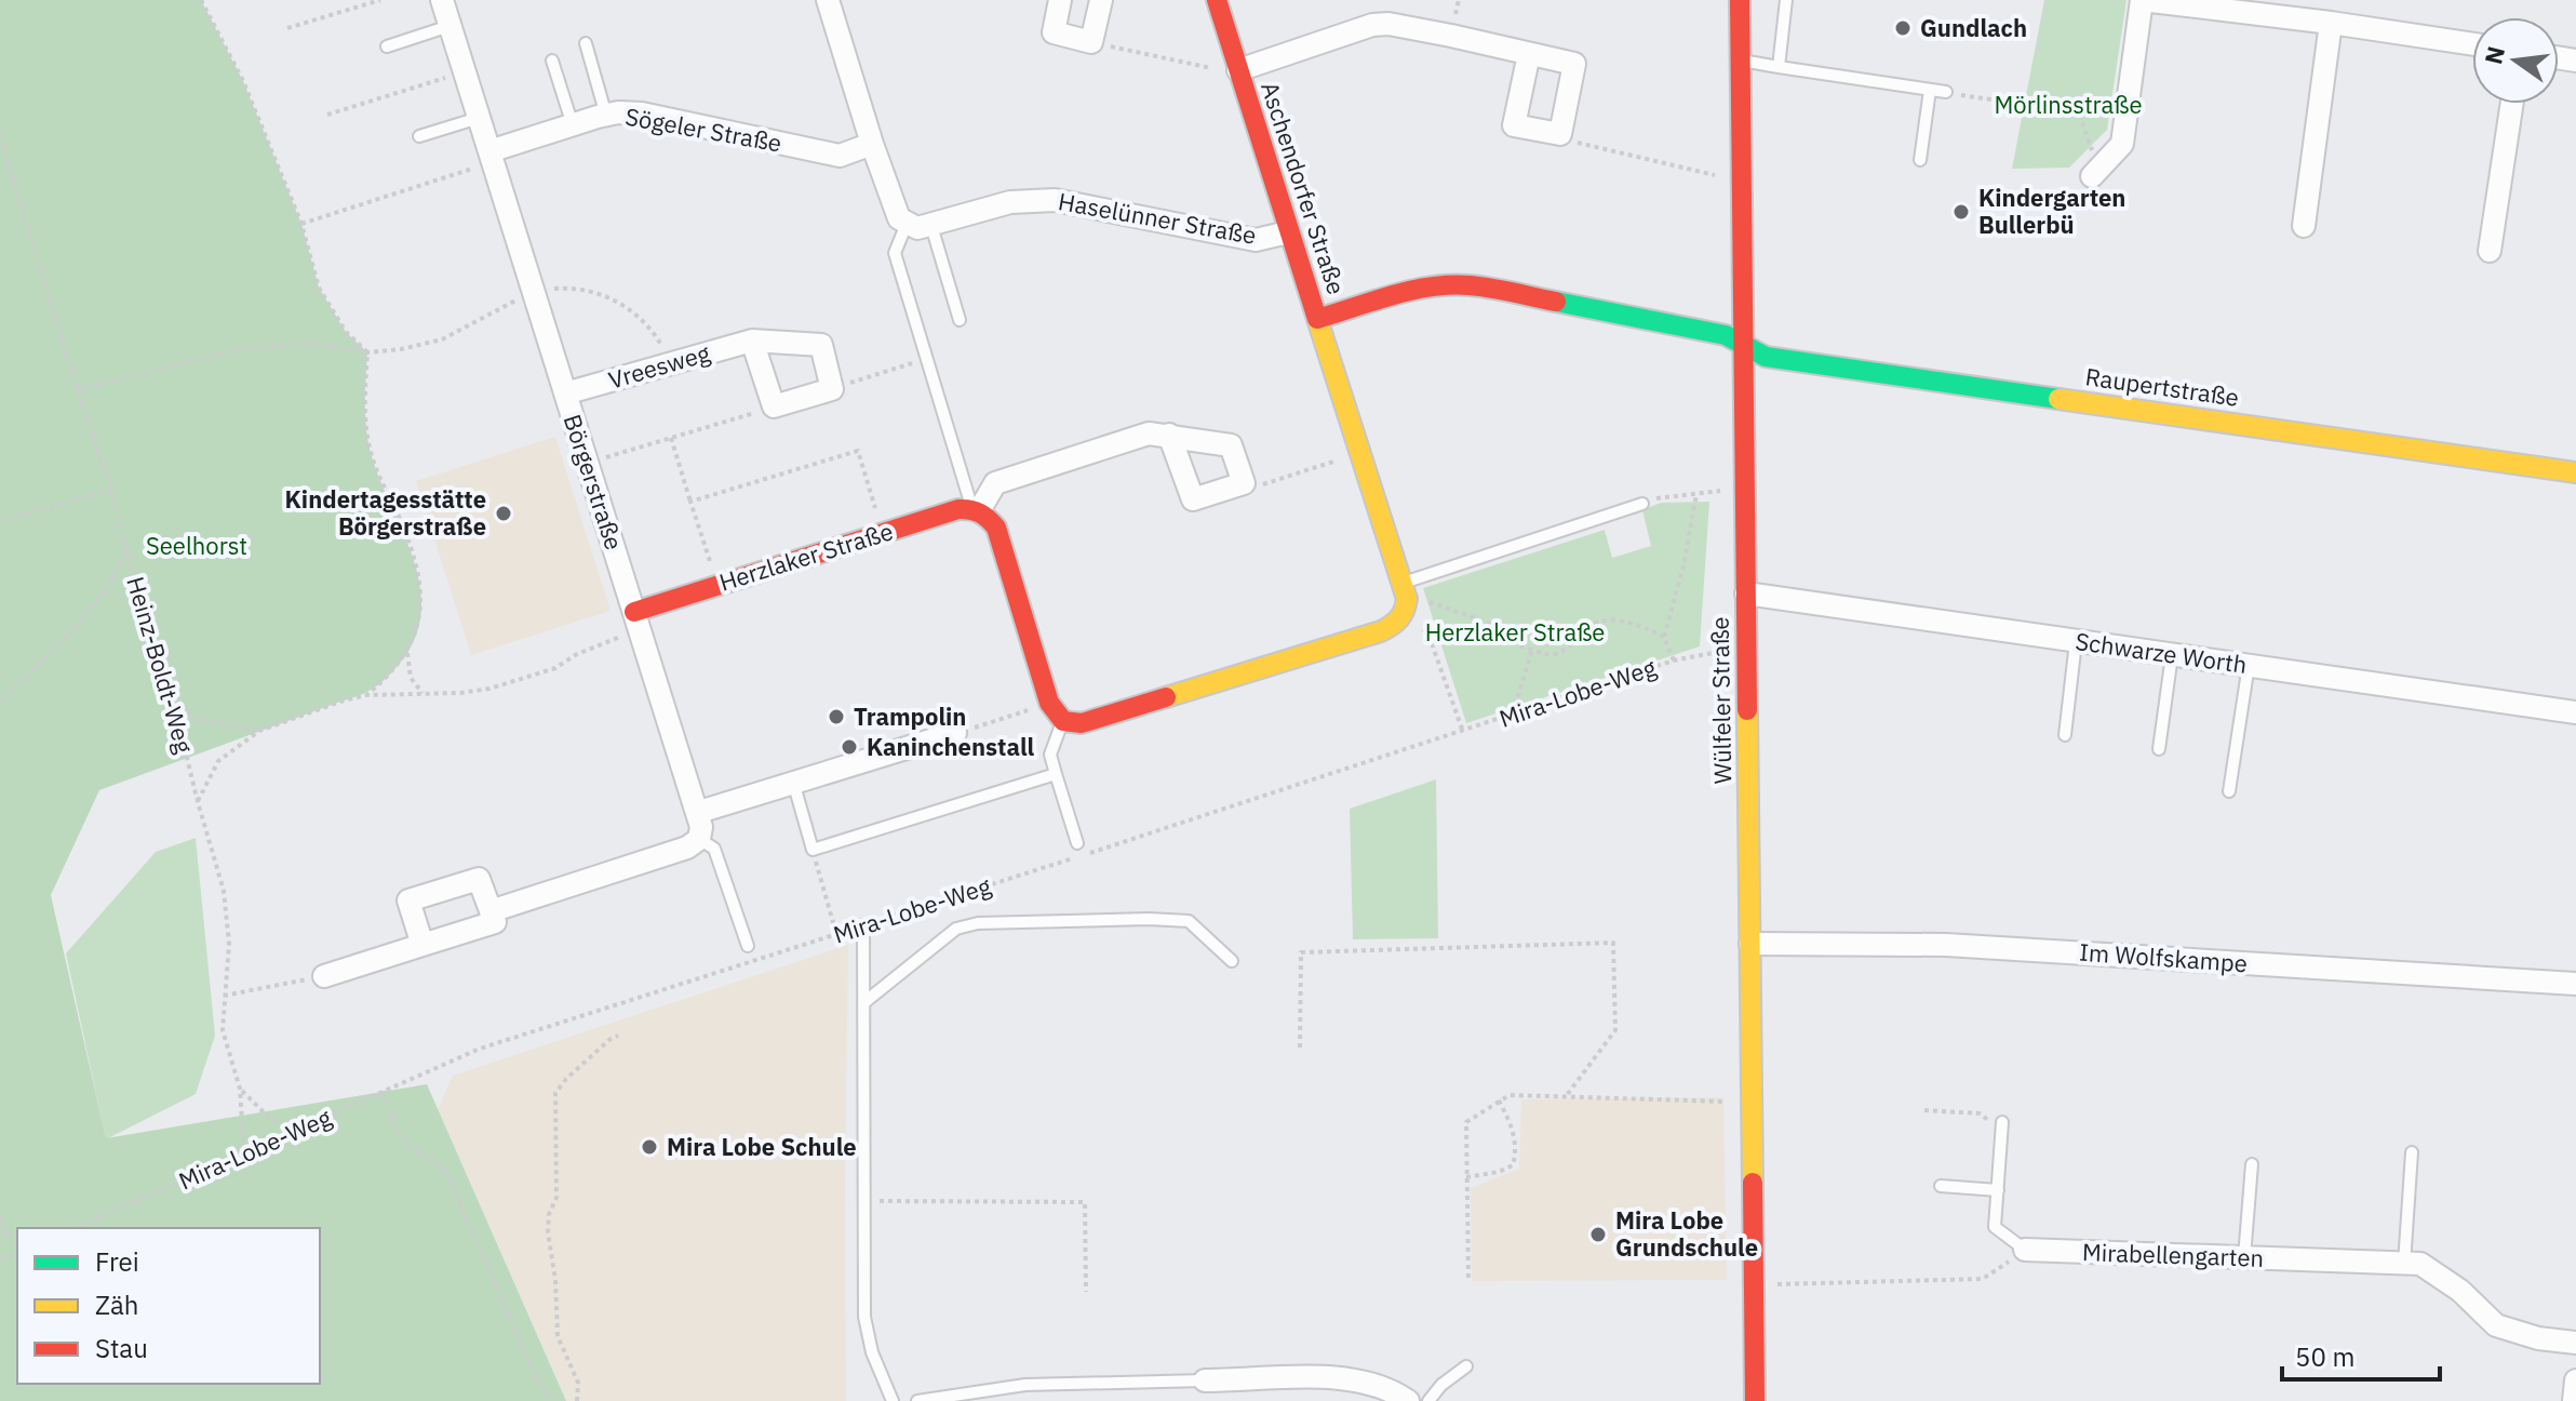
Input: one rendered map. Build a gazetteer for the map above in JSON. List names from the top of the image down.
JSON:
{
  "streets": {
    "street": [
      "Sögeler Straße",
      "Aschendorfer Straße",
      "Haselünner Straße",
      "Vreesweg",
      "Raupertstraße",
      "Börgerstraße",
      "Herzlaker Straße",
      "Schwarze Worth",
      "Wülfeler Straße",
      "Im Wolfskampe",
      "Mirabellengarten"
    ],
    "path": ["Heinz-Boldt-Weg", "Mira-Lobe-Weg"]
  },
  "crossings": [
    ["Sögeler Straße", "Börgerstraße"],
    ["Aschendorfer Straße", "Haselünner Straße"],
    ["Aschendorfer Straße", "Raupertstraße"],
    ["Aschendorfer Straße", "Wülfeler Straße"],
    ["Vreesweg", "Börgerstraße"],
    ["Raupertstraße", "Wülfeler Straße"],
    ["Börgerstraße", "Herzlaker Straße"],
    ["Schwarze Worth", "Wülfeler Straße"],
    ["Heinz-Boldt-Weg", "Mira-Lobe-Weg"],
    ["Mira-Lobe-Weg", "Wülfeler Straße"],
    ["Wülfeler Straße", "Im Wolfskampe"]
  ],
  "parks": ["Mörlinsstraße", "Seelhorst", "Herzlaker Straße"],
  "places": [
    "Gundlach",
    "Kindergarten Bullerbü",
    "Kindertagesstätte Börgerstraße",
    "Trampolin",
    "Kaninchenstall",
    "Mira Lobe Schule",
    "Mira Lobe Grundschule"
  ],
  "legend": ["Frei", "Zäh", "Stau"],
  "scale_bar": "50 m",
  "north": "left"
}
